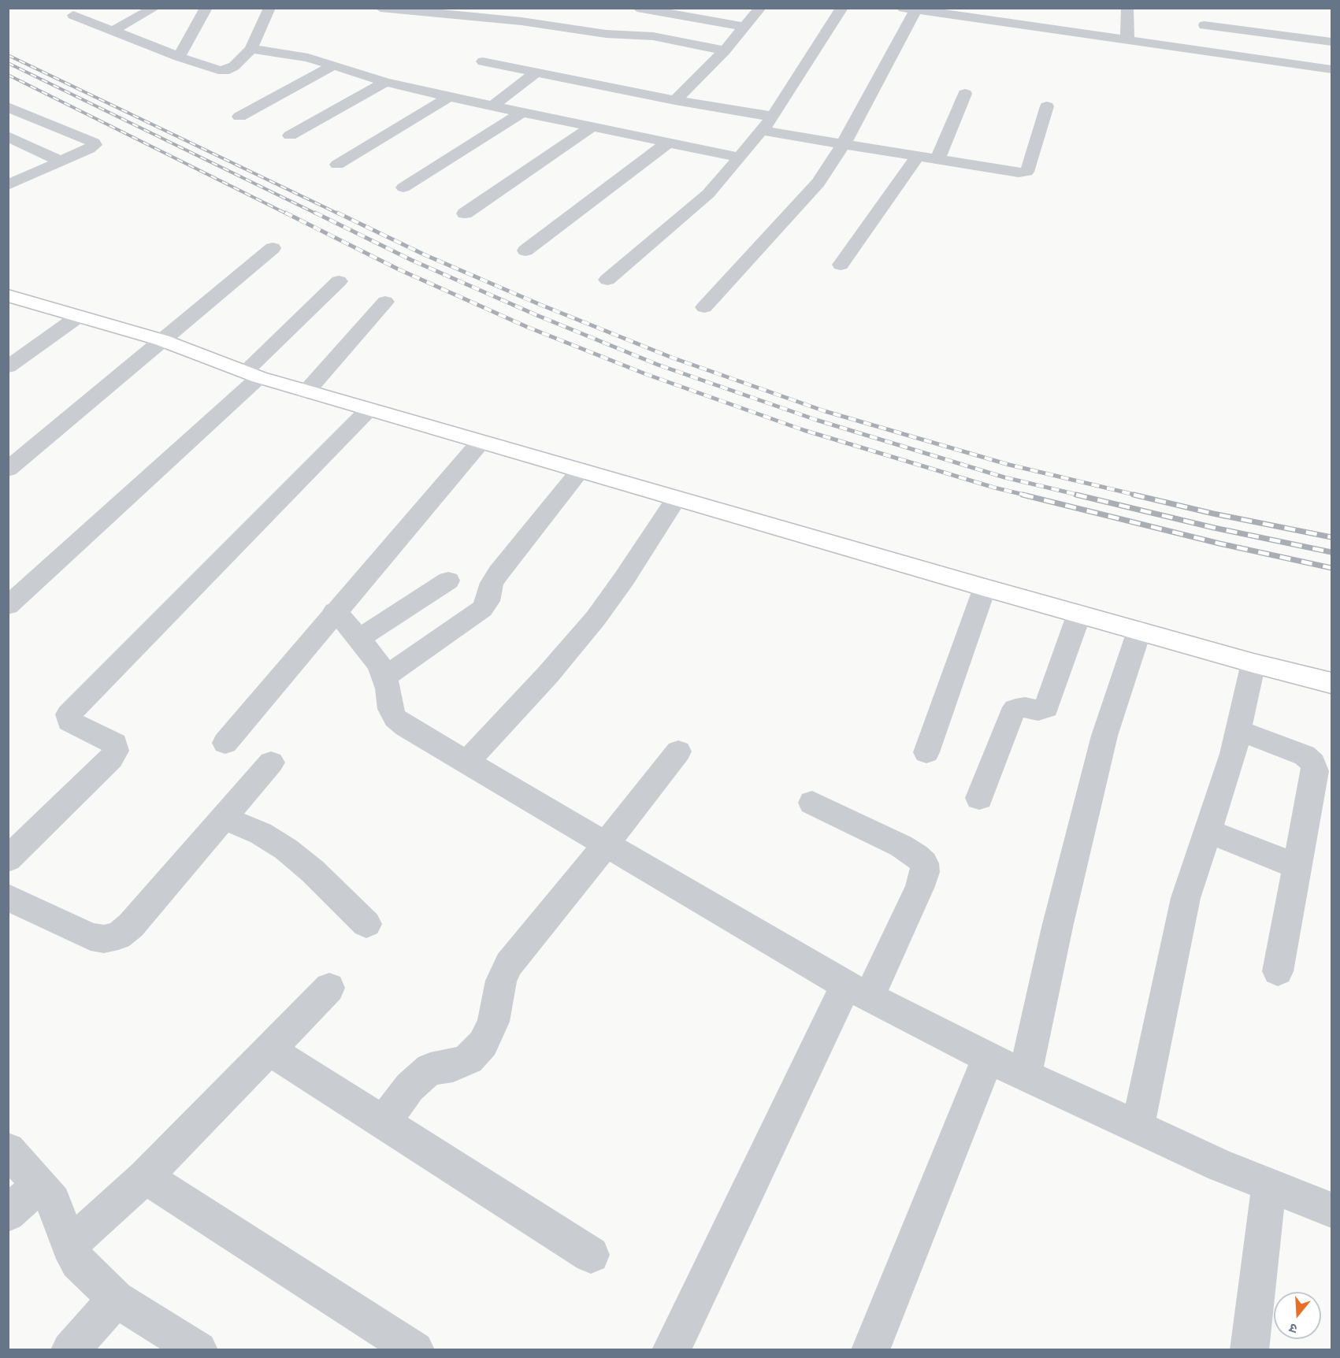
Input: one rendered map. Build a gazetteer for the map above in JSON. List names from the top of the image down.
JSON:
{
  "north": "bottom"
}
